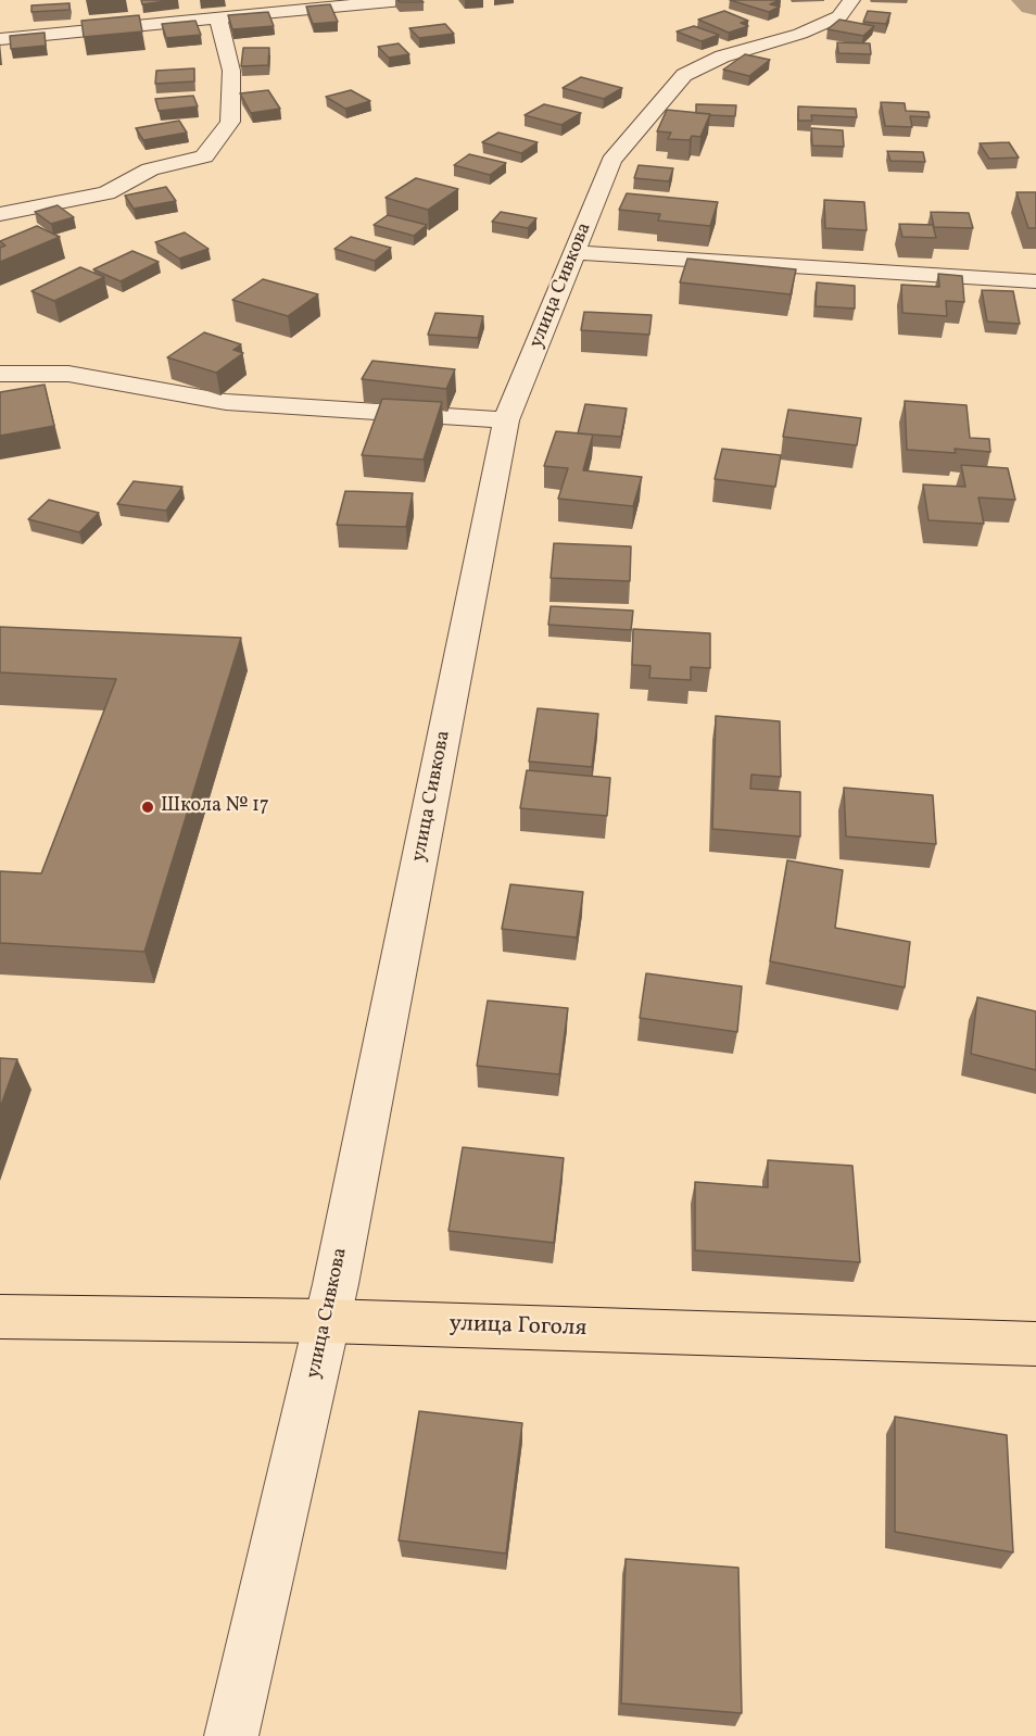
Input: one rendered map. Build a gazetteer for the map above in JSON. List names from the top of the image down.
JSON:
{
  "streets": {
    "main road": ["улица Гоголя"],
    "street": ["улица Сивкова"]
  },
  "crossings": [
    ["улица Сивкова", "улица Гоголя"]
  ],
  "places": ["Школа № 17"]
}
